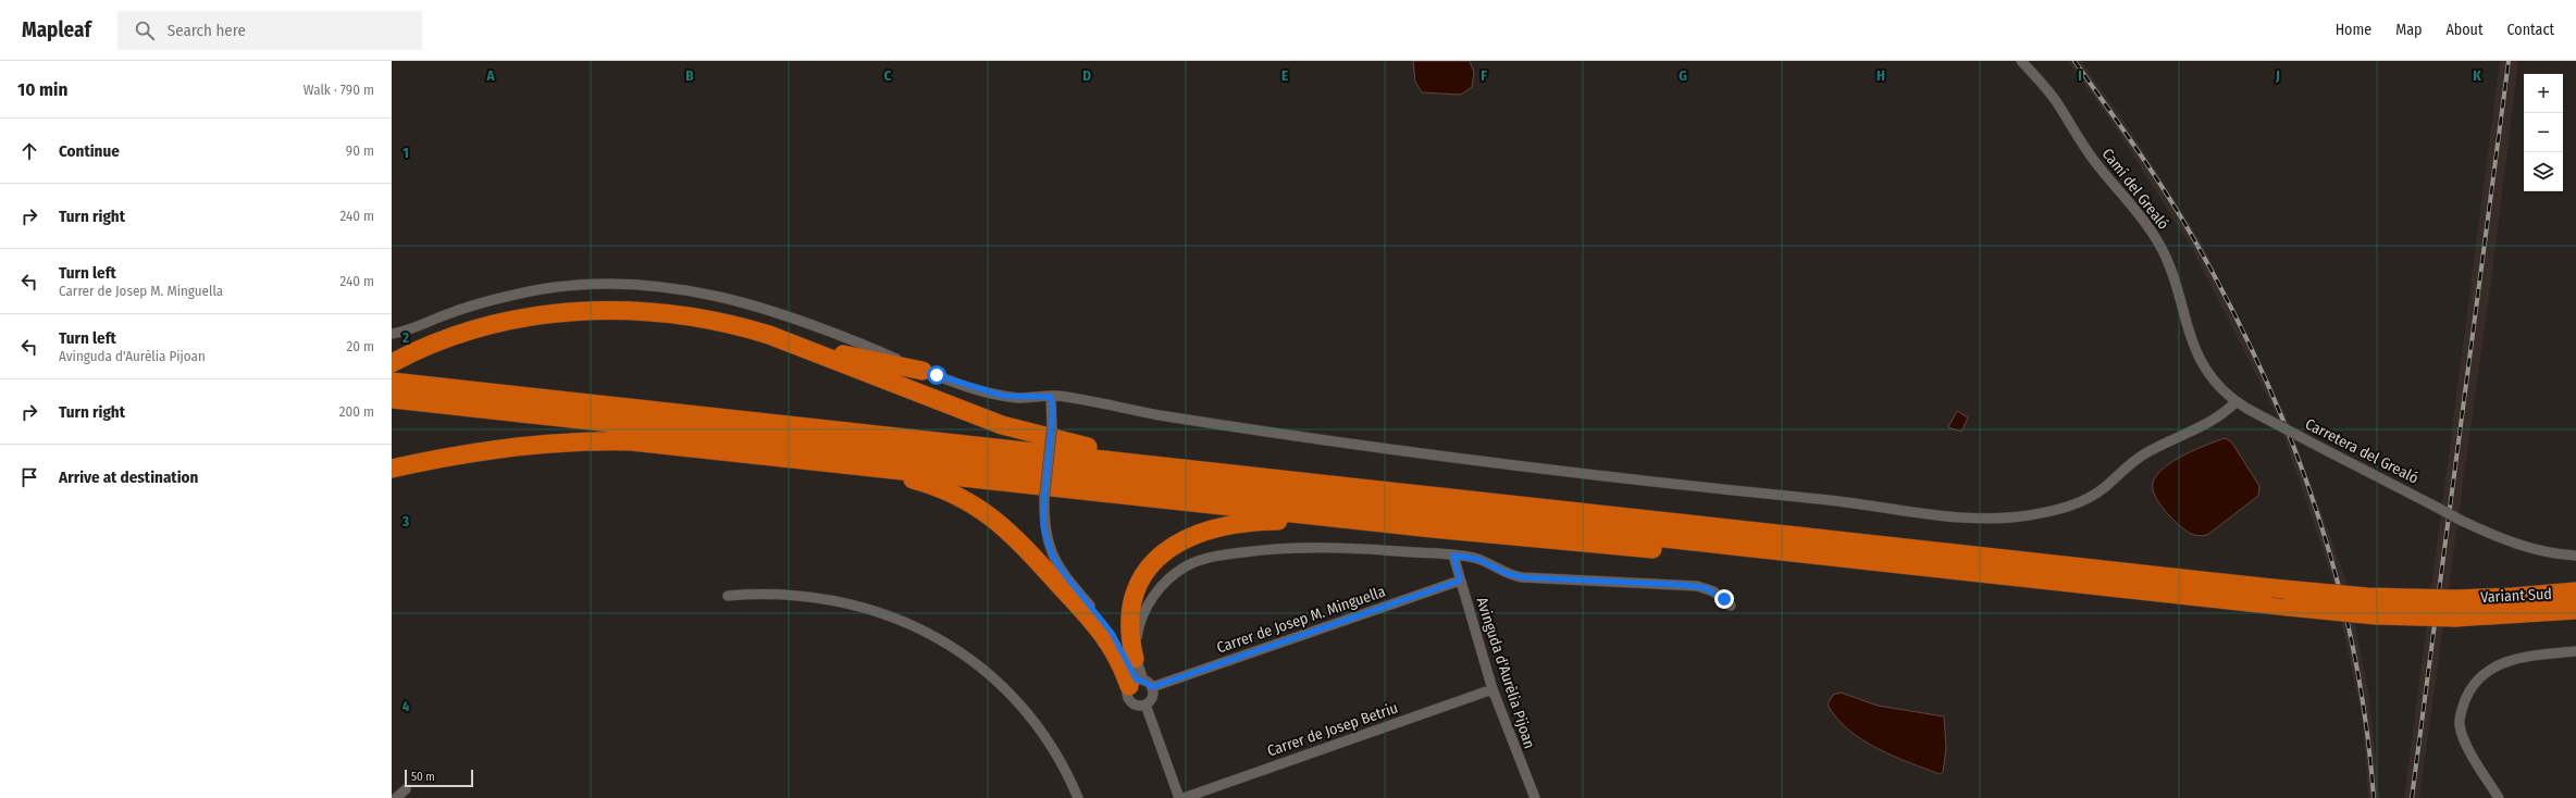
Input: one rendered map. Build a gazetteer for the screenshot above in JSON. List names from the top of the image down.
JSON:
{
  "streets": {
    "highway": ["Variant Sud"],
    "street": [
      "Camí del Grealó",
      "Carretera del Grealó",
      "Carrer de Josep M. Minguella",
      "Avinguda d'Aurèlia Pijoan",
      "Carrer de Josep Betriu"
    ]
  },
  "crossings": [
    ["Camí del Grealó", "Carretera del Grealó"],
    ["Carrer de Josep M. Minguella", "Avinguda d'Aurèlia Pijoan"],
    ["Avinguda d'Aurèlia Pijoan", "Carrer de Josep Betriu"]
  ],
  "scale_bar": "50 m",
  "page": {
    "header": "Mapleaf",
    "search": "Search here",
    "nav": [
      "Home",
      "Map",
      "About",
      "Contact"
    ],
    "heading": ["10 min", "Walk · 790 m"],
    "map_buttons": ["+", "−"],
    "list": [
      ["Continue", "90 m"],
      ["Turn right", "240 m"],
      ["Turn left", "Carrer de Josep M. Minguella", "240 m"],
      ["Turn left", "Avinguda d'Aurèlia Pijoan", "20 m"],
      ["Turn right", "200 m"],
      "Arrive at destination"
    ],
    "scale": "50 m"
  },
  "grid": {
    "columns": [
      "A",
      "B",
      "C",
      "D",
      "E",
      "F",
      "G",
      "H",
      "I",
      "J",
      "K"
    ],
    "rows": [
      "1",
      "2",
      "3",
      "4"
    ]
  }
}
